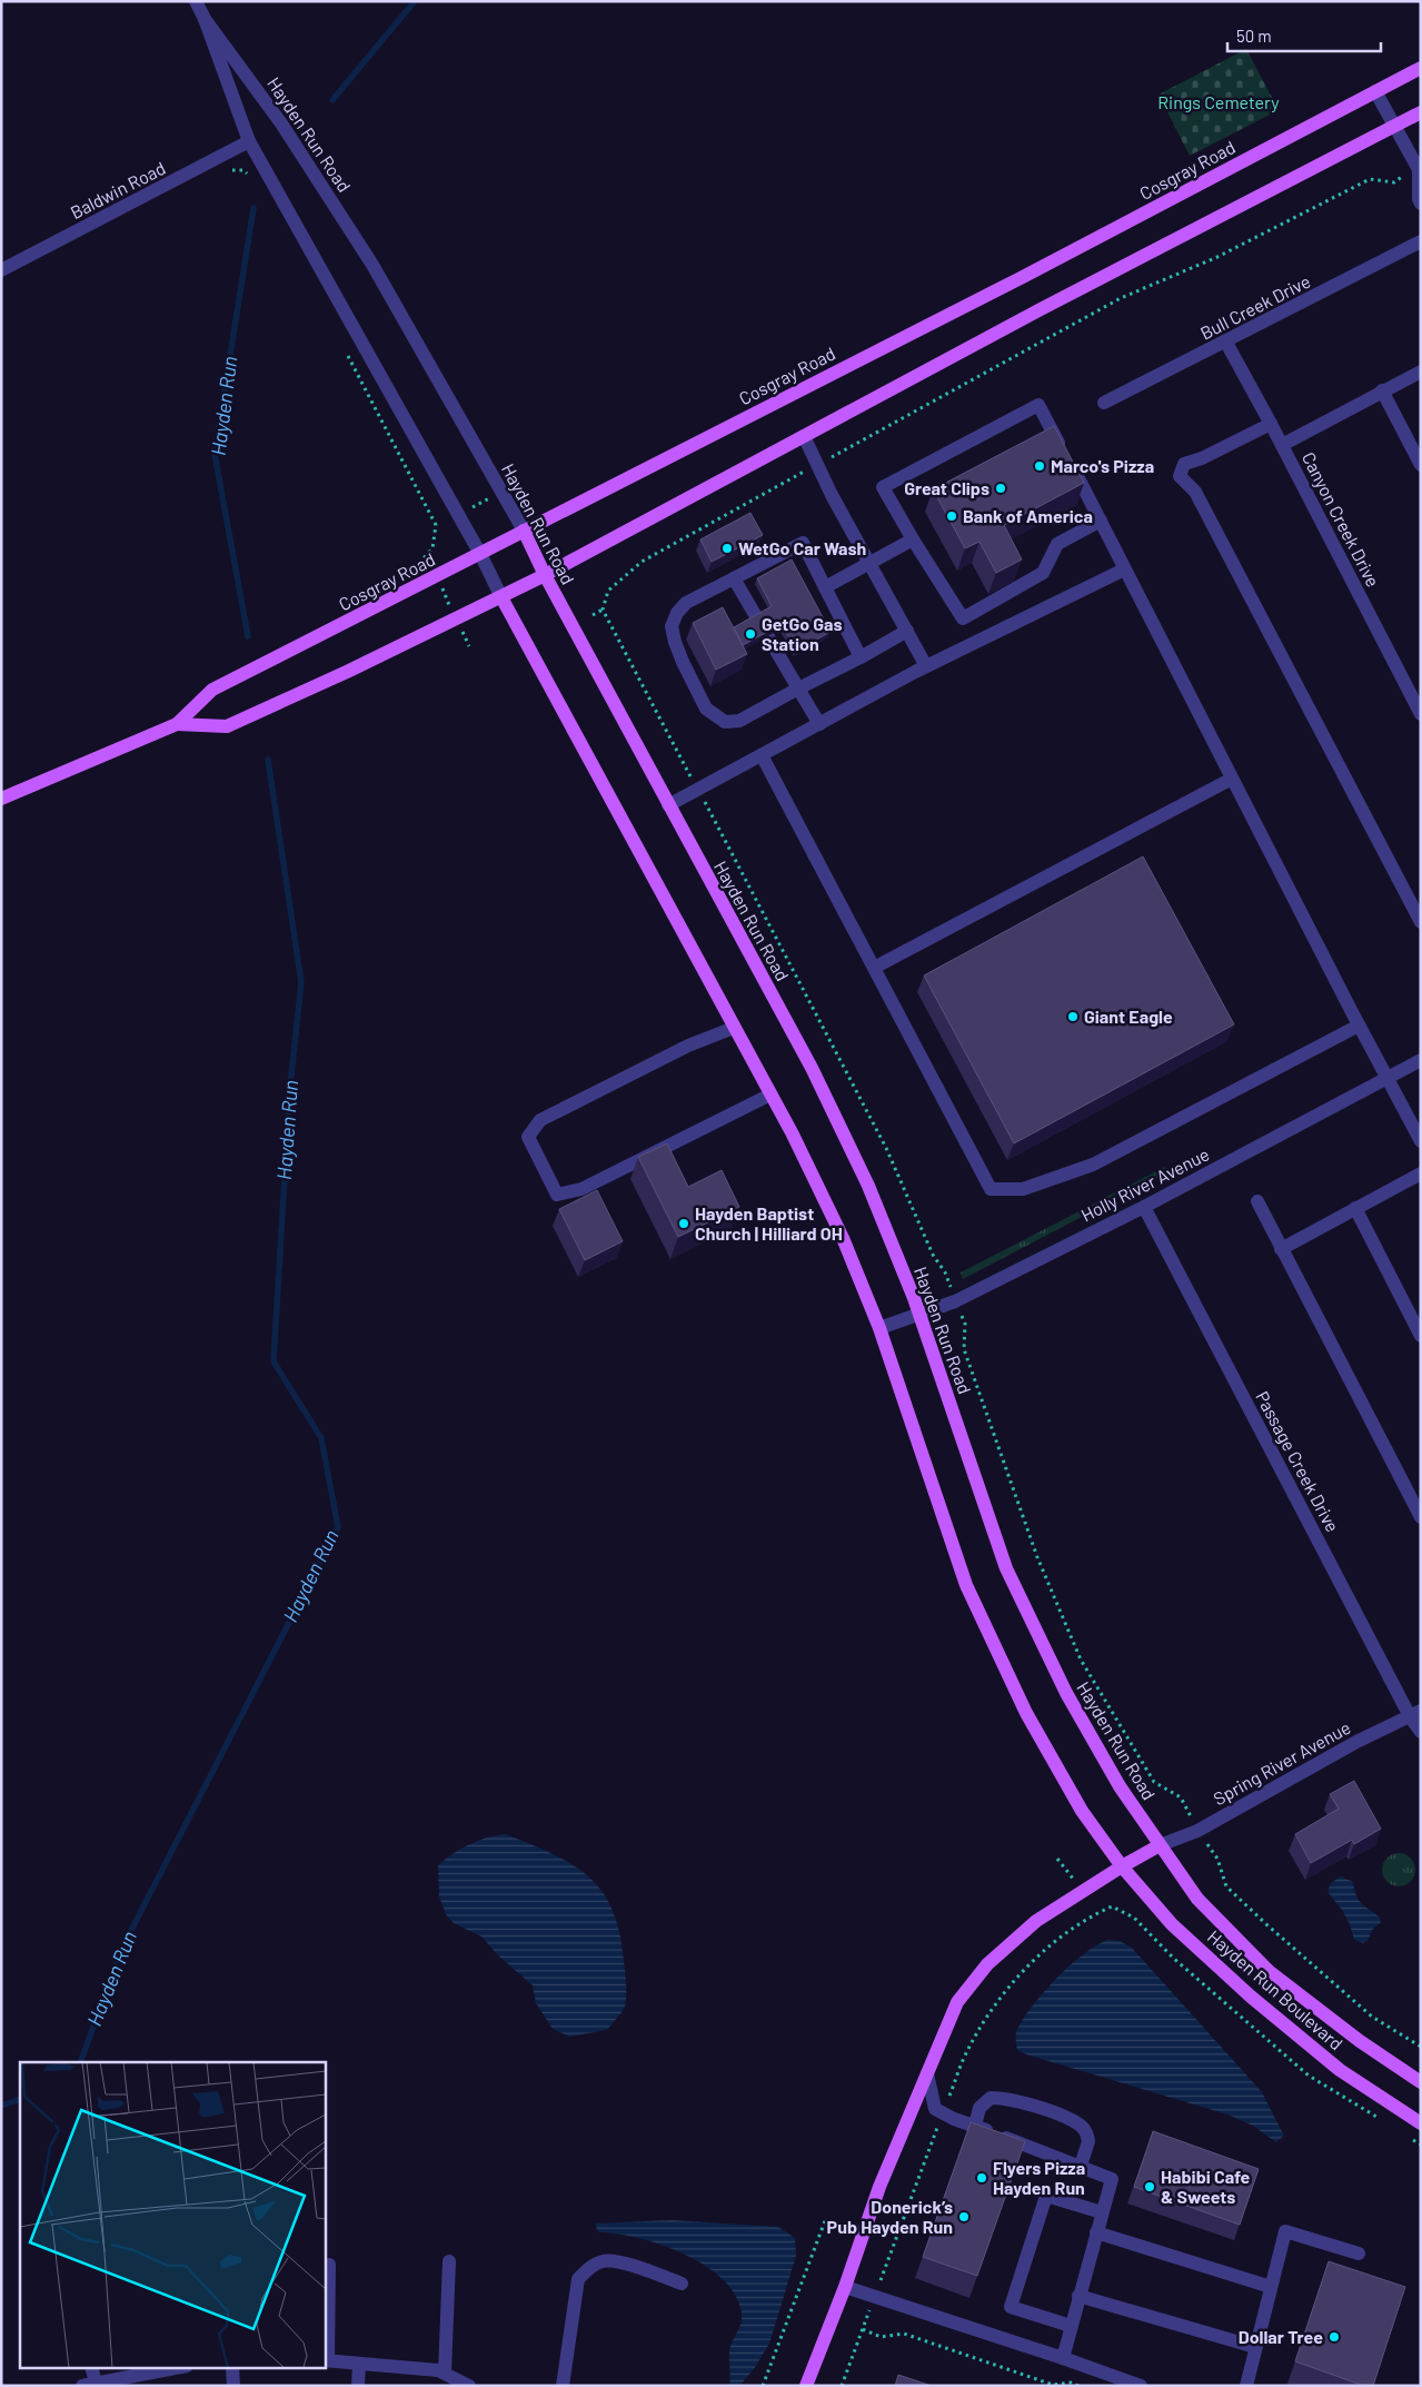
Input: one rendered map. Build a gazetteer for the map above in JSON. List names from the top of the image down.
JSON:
{
  "streets": {
    "main road": ["Hayden Run Road", "Cosgray Road", "Hayden Run Boulevard"],
    "street": [
      "Baldwin Road",
      "Bull Creek Drive",
      "Canyon Creek Drive",
      "Holly River Avenue",
      "Passage Creek Drive",
      "Spring River Avenue"
    ]
  },
  "crossings": [
    ["Hayden Run Road", "Cosgray Road"],
    ["Hayden Run Road", "Baldwin Road"],
    ["Hayden Run Road", "Holly River Avenue"],
    ["Hayden Run Road", "Spring River Avenue"],
    ["Hayden Run Road", "Hayden Run Boulevard"],
    ["Bull Creek Drive", "Canyon Creek Drive"],
    ["Holly River Avenue", "Passage Creek Drive"],
    ["Passage Creek Drive", "Spring River Avenue"],
    ["Spring River Avenue", "Hayden Run Boulevard"]
  ],
  "water": ["Hayden Run"],
  "parks": ["Rings Cemetery"],
  "places": [
    "Marco's Pizza",
    "Great Clips",
    "Bank of America",
    "WetGo Car Wash",
    "GetGo Gas Station",
    "Giant Eagle",
    "Hayden Baptist Church | Hilliard OH",
    "Flyers Pizza Hayden Run",
    "Habibi Cafe & Sweets",
    "Donerick’s Pub Hayden Run",
    "Dollar Tree"
  ],
  "scale_bar": "50 m"
}
